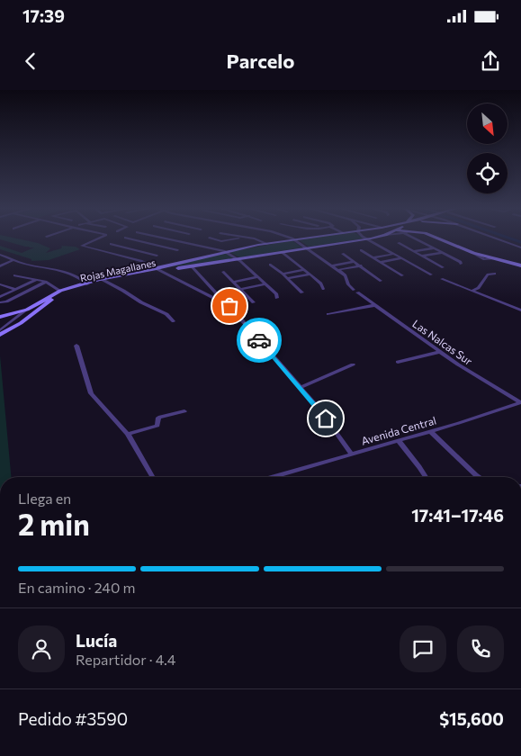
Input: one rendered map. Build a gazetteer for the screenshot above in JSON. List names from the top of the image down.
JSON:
{
  "streets": {
    "street": ["Rojas Magallanes", "Las Nalcas Sur", "Avenida Central"]
  },
  "crossings": [
    ["Rojas Magallanes", "Las Nalcas Sur"],
    ["Las Nalcas Sur", "Avenida Central"]
  ],
  "north": "bottom right",
  "page": {
    "status": "17:39",
    "header": "Parcelo",
    "heading": ["2 min", "Llega en", "17:41–17:46"],
    "panel": [
      "Lucía",
      "Repartidor · 4.4",
      "Pedido #3590",
      "$15,600"
    ],
    "bar": "En camino · 240 m"
  }
}
